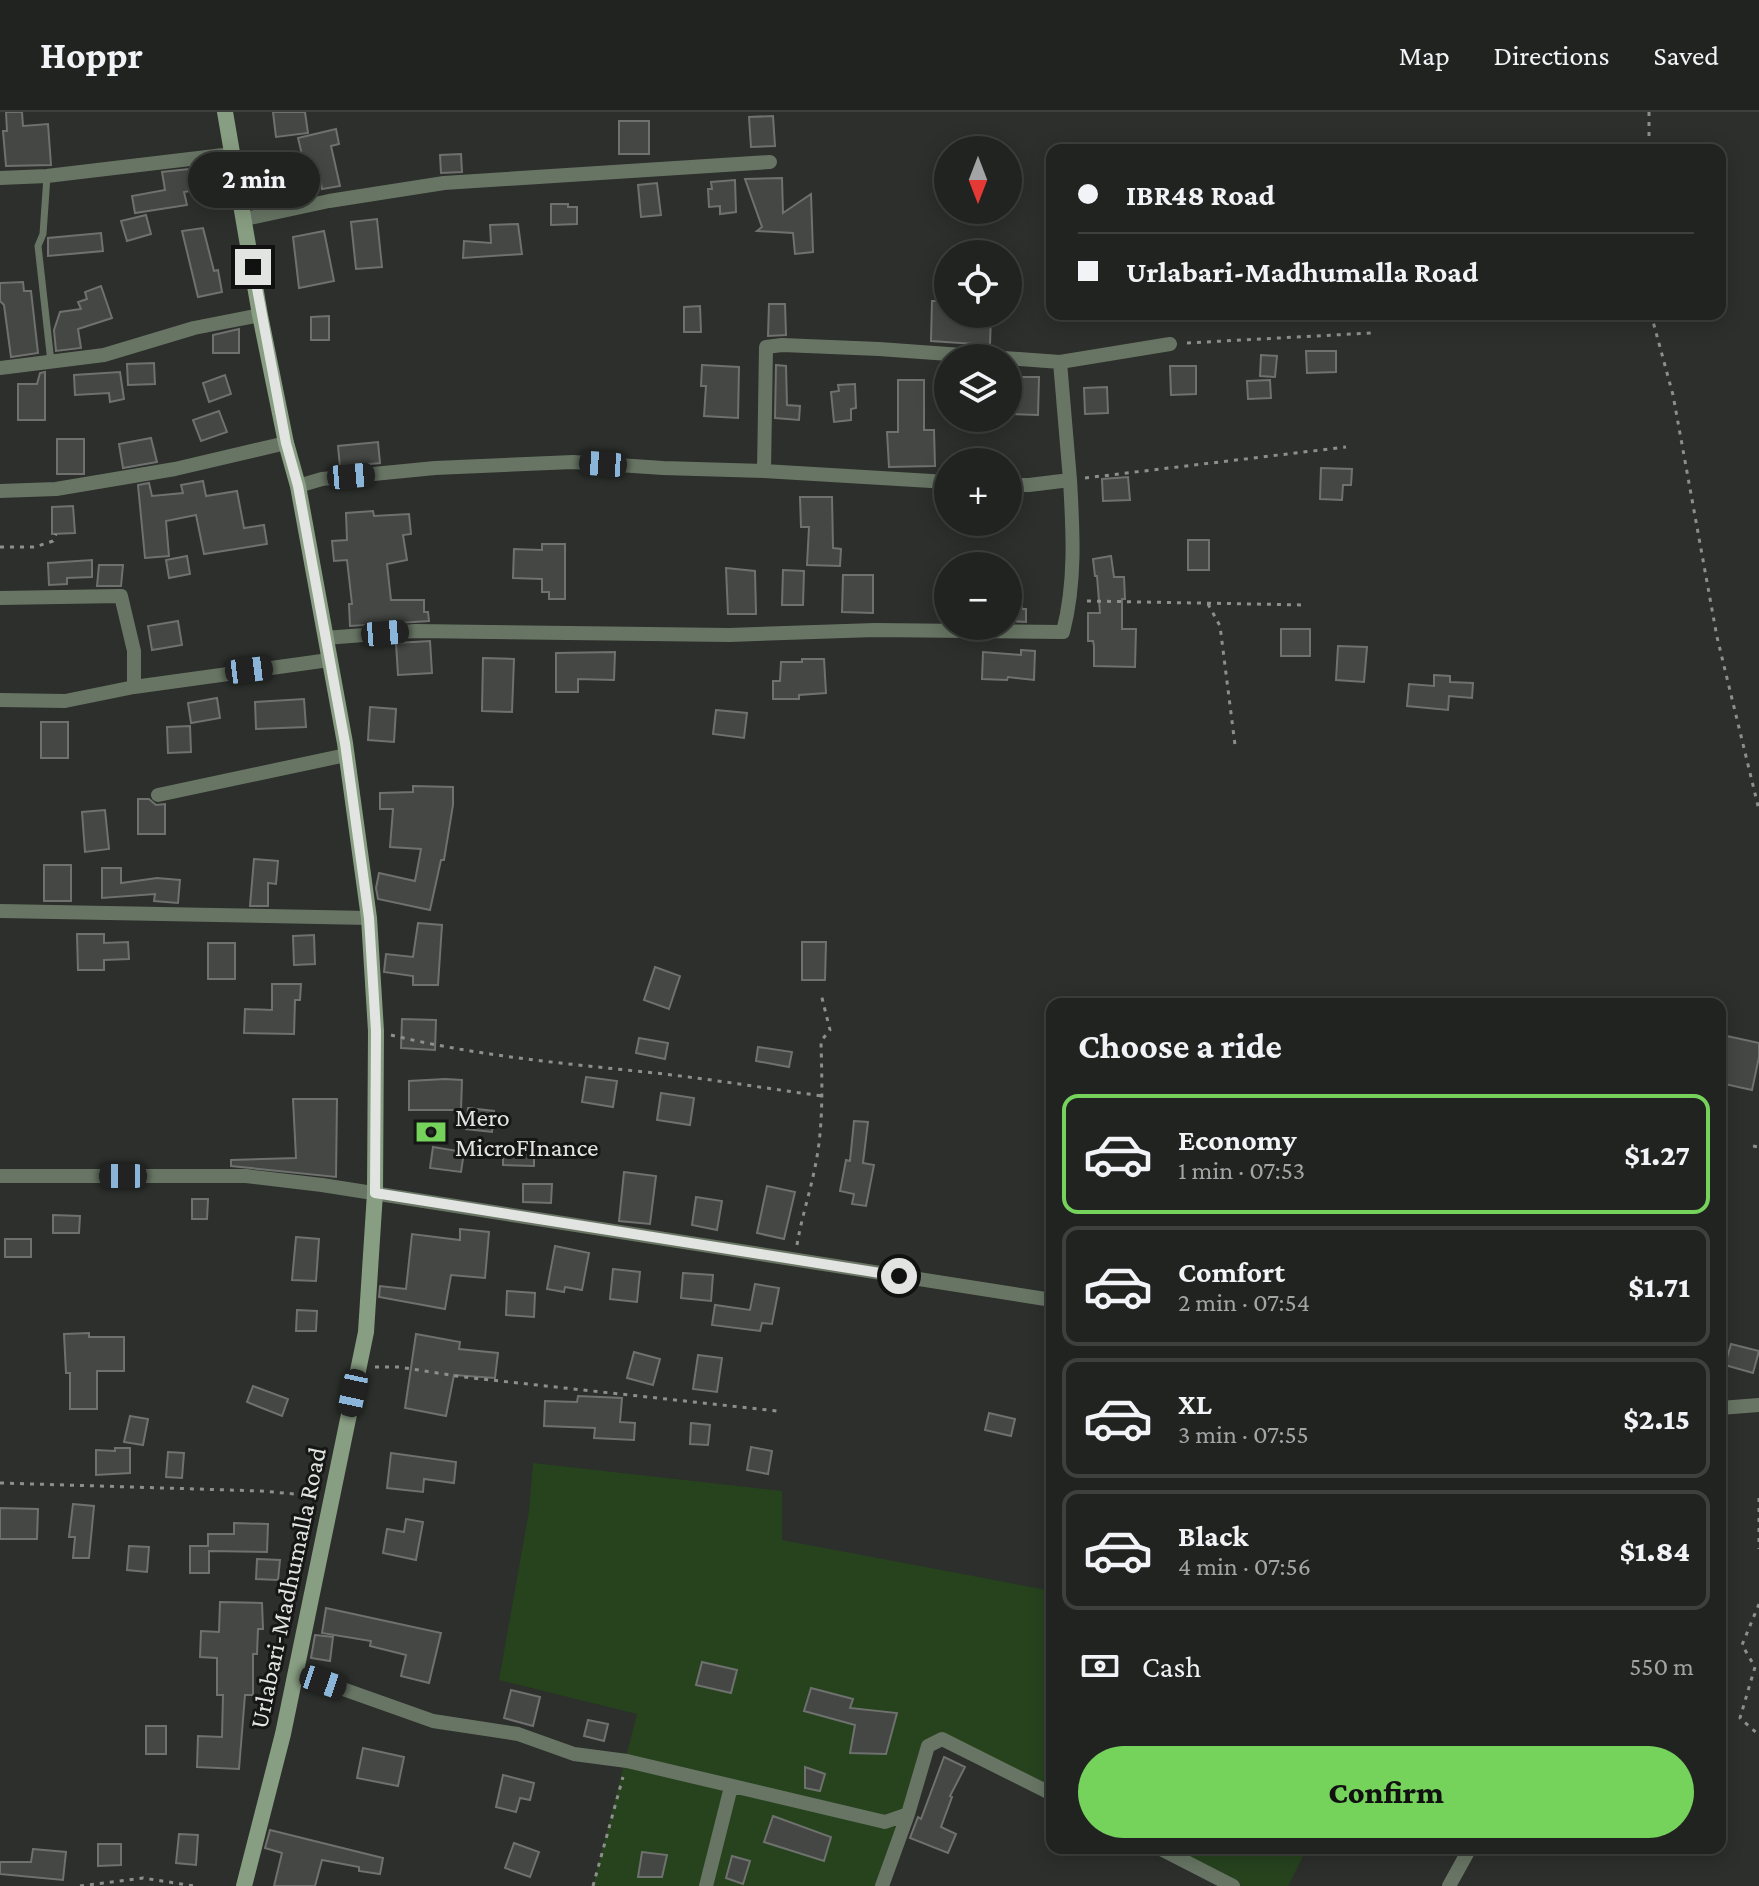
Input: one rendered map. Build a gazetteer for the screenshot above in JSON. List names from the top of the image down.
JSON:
{
  "streets": {
    "main road": ["Urlabari-Madhumalla Road"]
  },
  "places": {
    "bank": ["Mero MicroFInance"]
  },
  "north": "bottom",
  "page": {
    "header": "Hoppr",
    "nav": ["Map", "Directions", "Saved"],
    "map_buttons": ["+", "−"],
    "banner": ["IBR48 Road", "Urlabari-Madhumalla Road"],
    "bubble": "2 min",
    "heading": "Choose a ride",
    "list": [
      {
        "name": "Economy",
        "note": "1 min · 07:53",
        "value": "$1.27"
      },
      {
        "name": "Comfort",
        "note": "2 min · 07:54",
        "value": "$1.71"
      },
      {
        "name": "XL",
        "note": "3 min · 07:55",
        "value": "$2.15"
      },
      {
        "name": "Black",
        "note": "4 min · 07:56",
        "value": "$1.84"
      }
    ],
    "pay": ["Cash", "550 m"],
    "buttons": "Confirm"
  }
}
